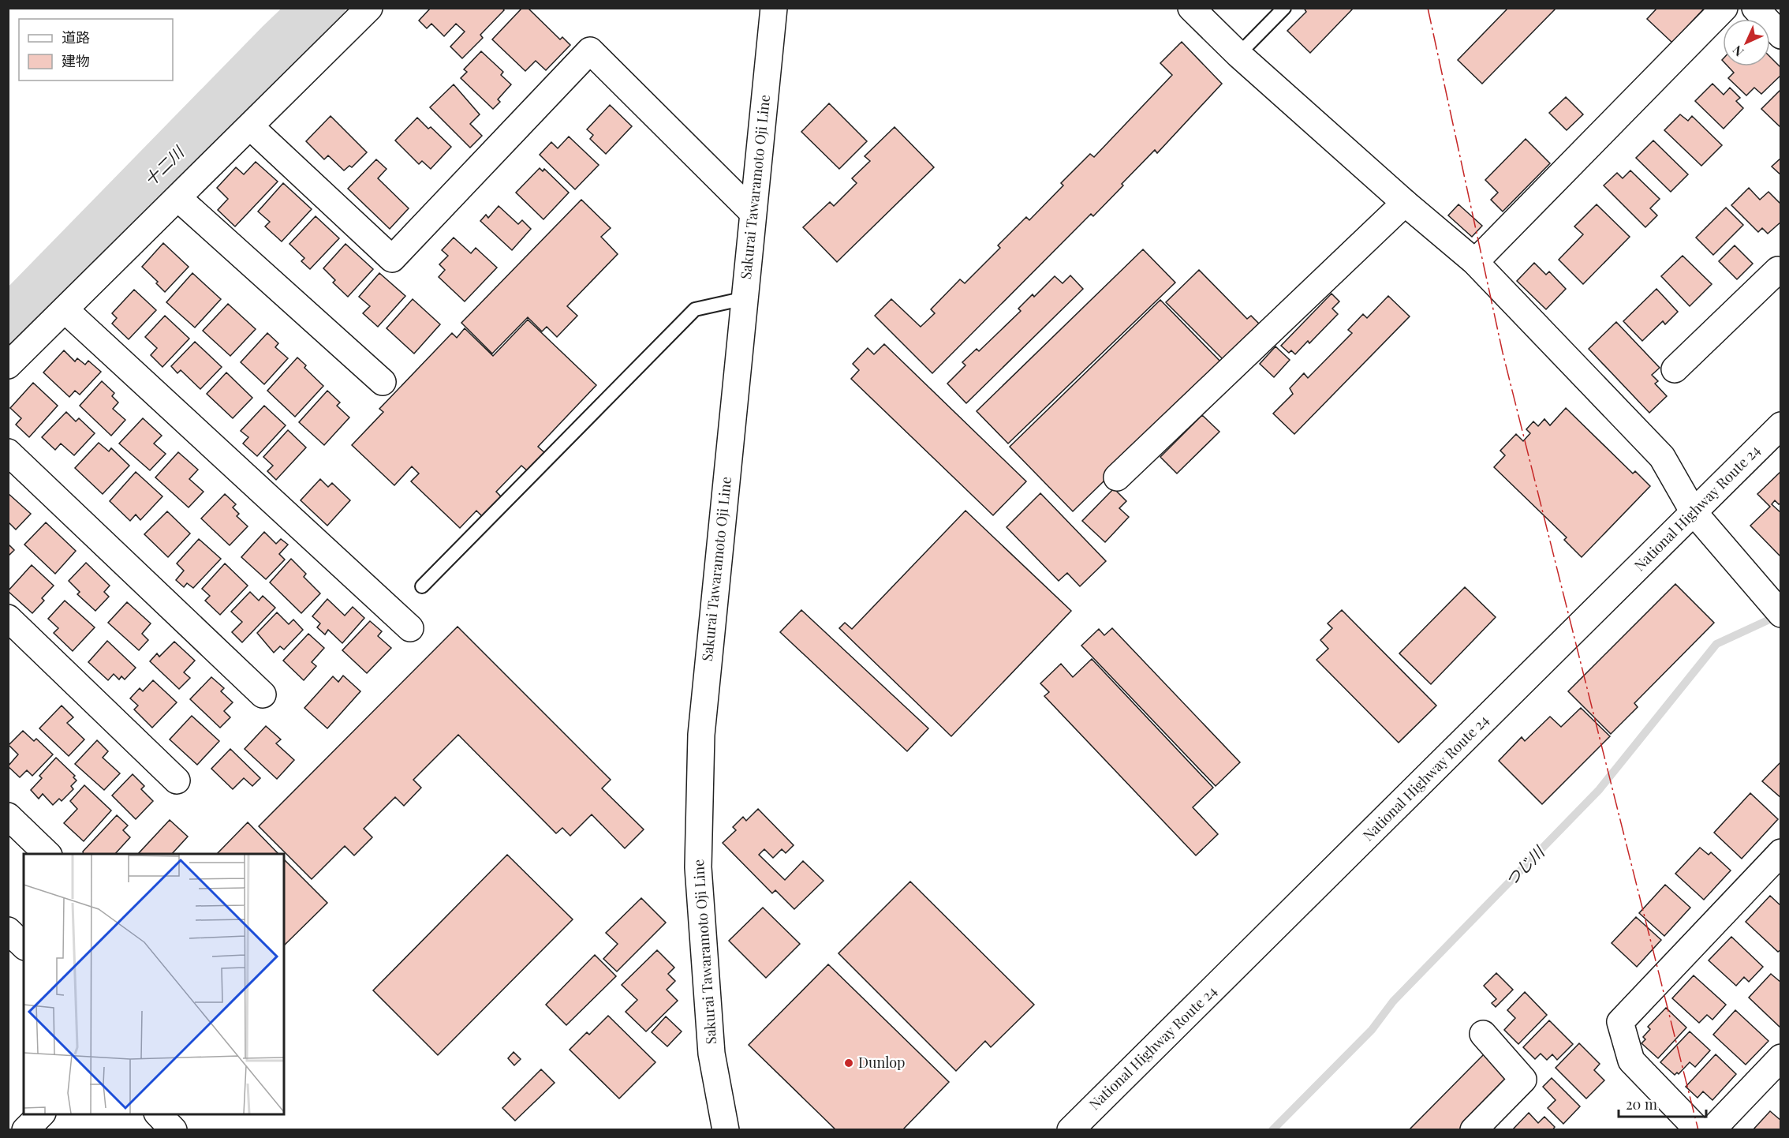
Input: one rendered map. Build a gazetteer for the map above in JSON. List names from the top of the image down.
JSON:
{
  "streets": {
    "main road": ["Sakurai Tawaramoto Oji Line", "National Highway Route 24"]
  },
  "water": ["十二川", "つじ川"],
  "places": ["Dunlop"],
  "legend": ["道路", "建物"],
  "scale_bar": "20 m",
  "north": "bottom left"
}
